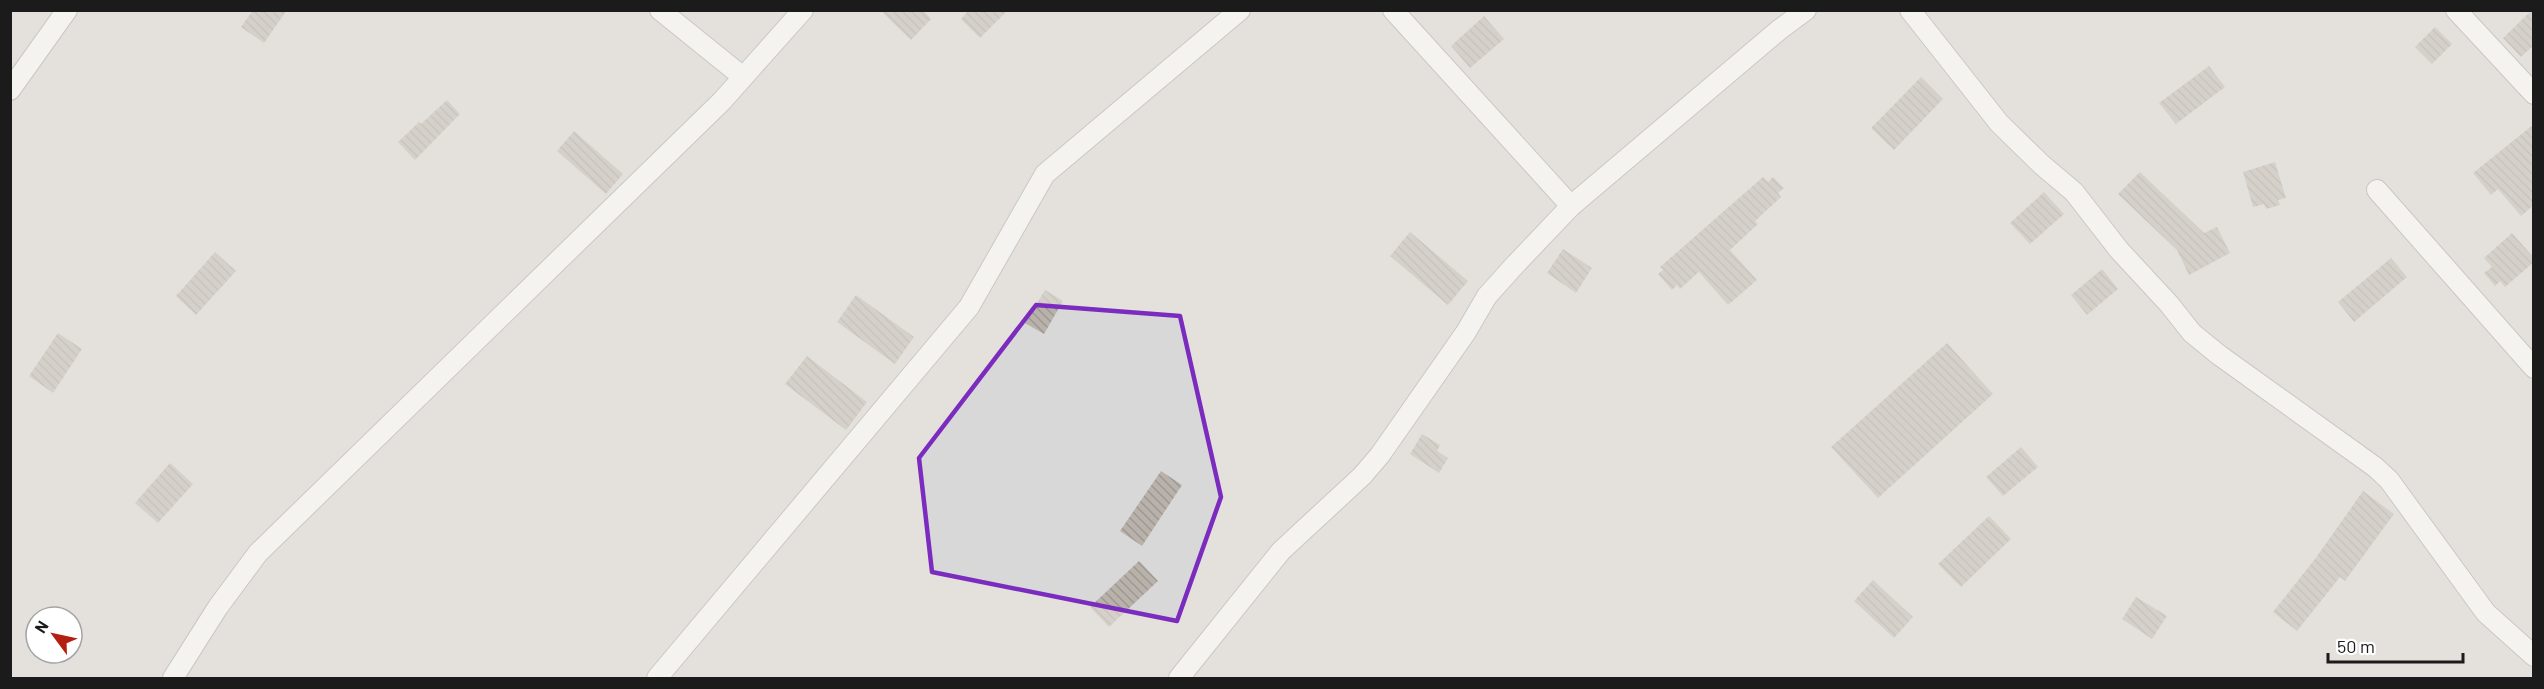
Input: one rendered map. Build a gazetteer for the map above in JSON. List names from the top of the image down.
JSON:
{
  "scale_bar": "50 m",
  "north": "top left"
}
